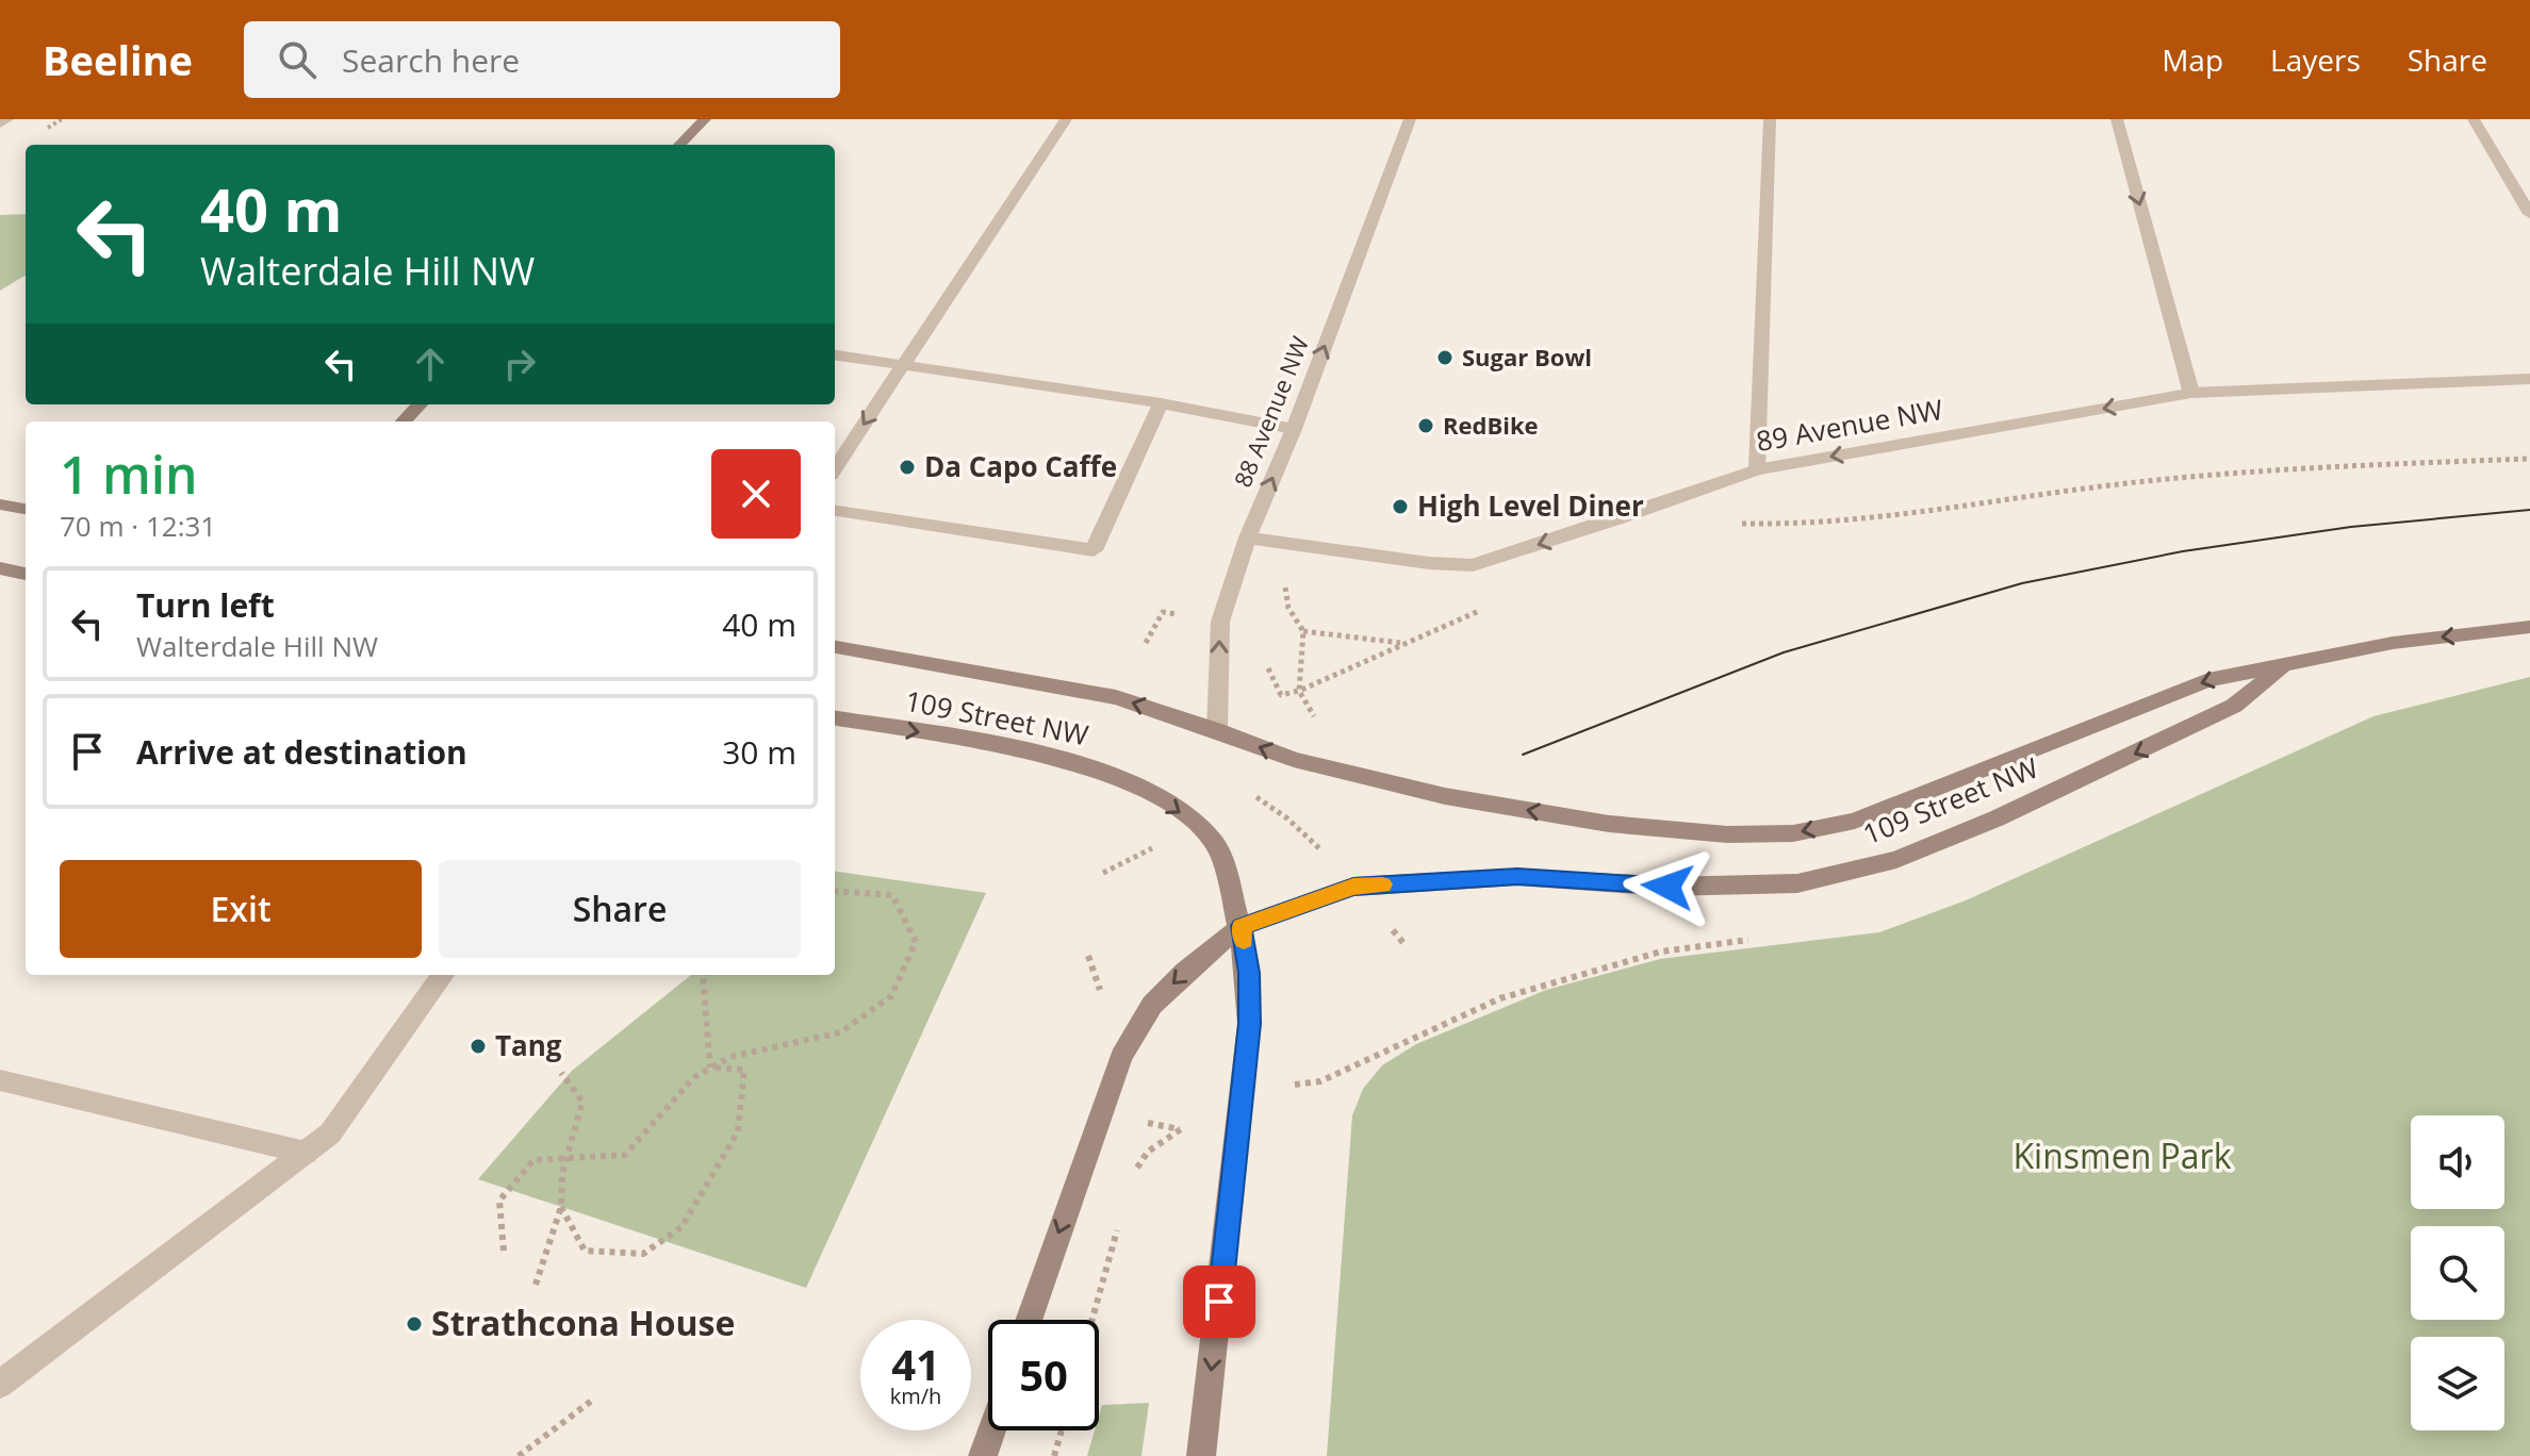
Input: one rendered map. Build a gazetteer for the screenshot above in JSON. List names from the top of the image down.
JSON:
{
  "streets": {
    "main road": ["109 Street NW"],
    "street": ["88 Avenue NW", "89 Avenue NW"]
  },
  "crossings": [
    ["88 Avenue NW", "89 Avenue NW"],
    ["88 Avenue NW", "109 Street NW"]
  ],
  "one_way": ["88 Avenue NW", "89 Avenue NW"],
  "parks": ["Kinsmen Park"],
  "places": [
    "Sugar Bowl",
    "RedBike",
    "Da Capo Caffe",
    "High Level Diner",
    "Tang",
    "Strathcona House"
  ],
  "page": {
    "header": "Beeline",
    "search": "Search here",
    "nav": ["Map", "Layers", "Share"],
    "turn": ["40 m", "Walterdale Hill NW"],
    "heading": ["1 min", "70 m · 12:31"],
    "list": [
      {
        "name": "Turn left",
        "note": "Walterdale Hill NW",
        "value": "40 m"
      },
      {
        "name": "Arrive at destination",
        "value": "30 m"
      }
    ],
    "buttons": ["Exit", "Share"],
    "speed": "41 km/h",
    "limit": "50"
  }
}
